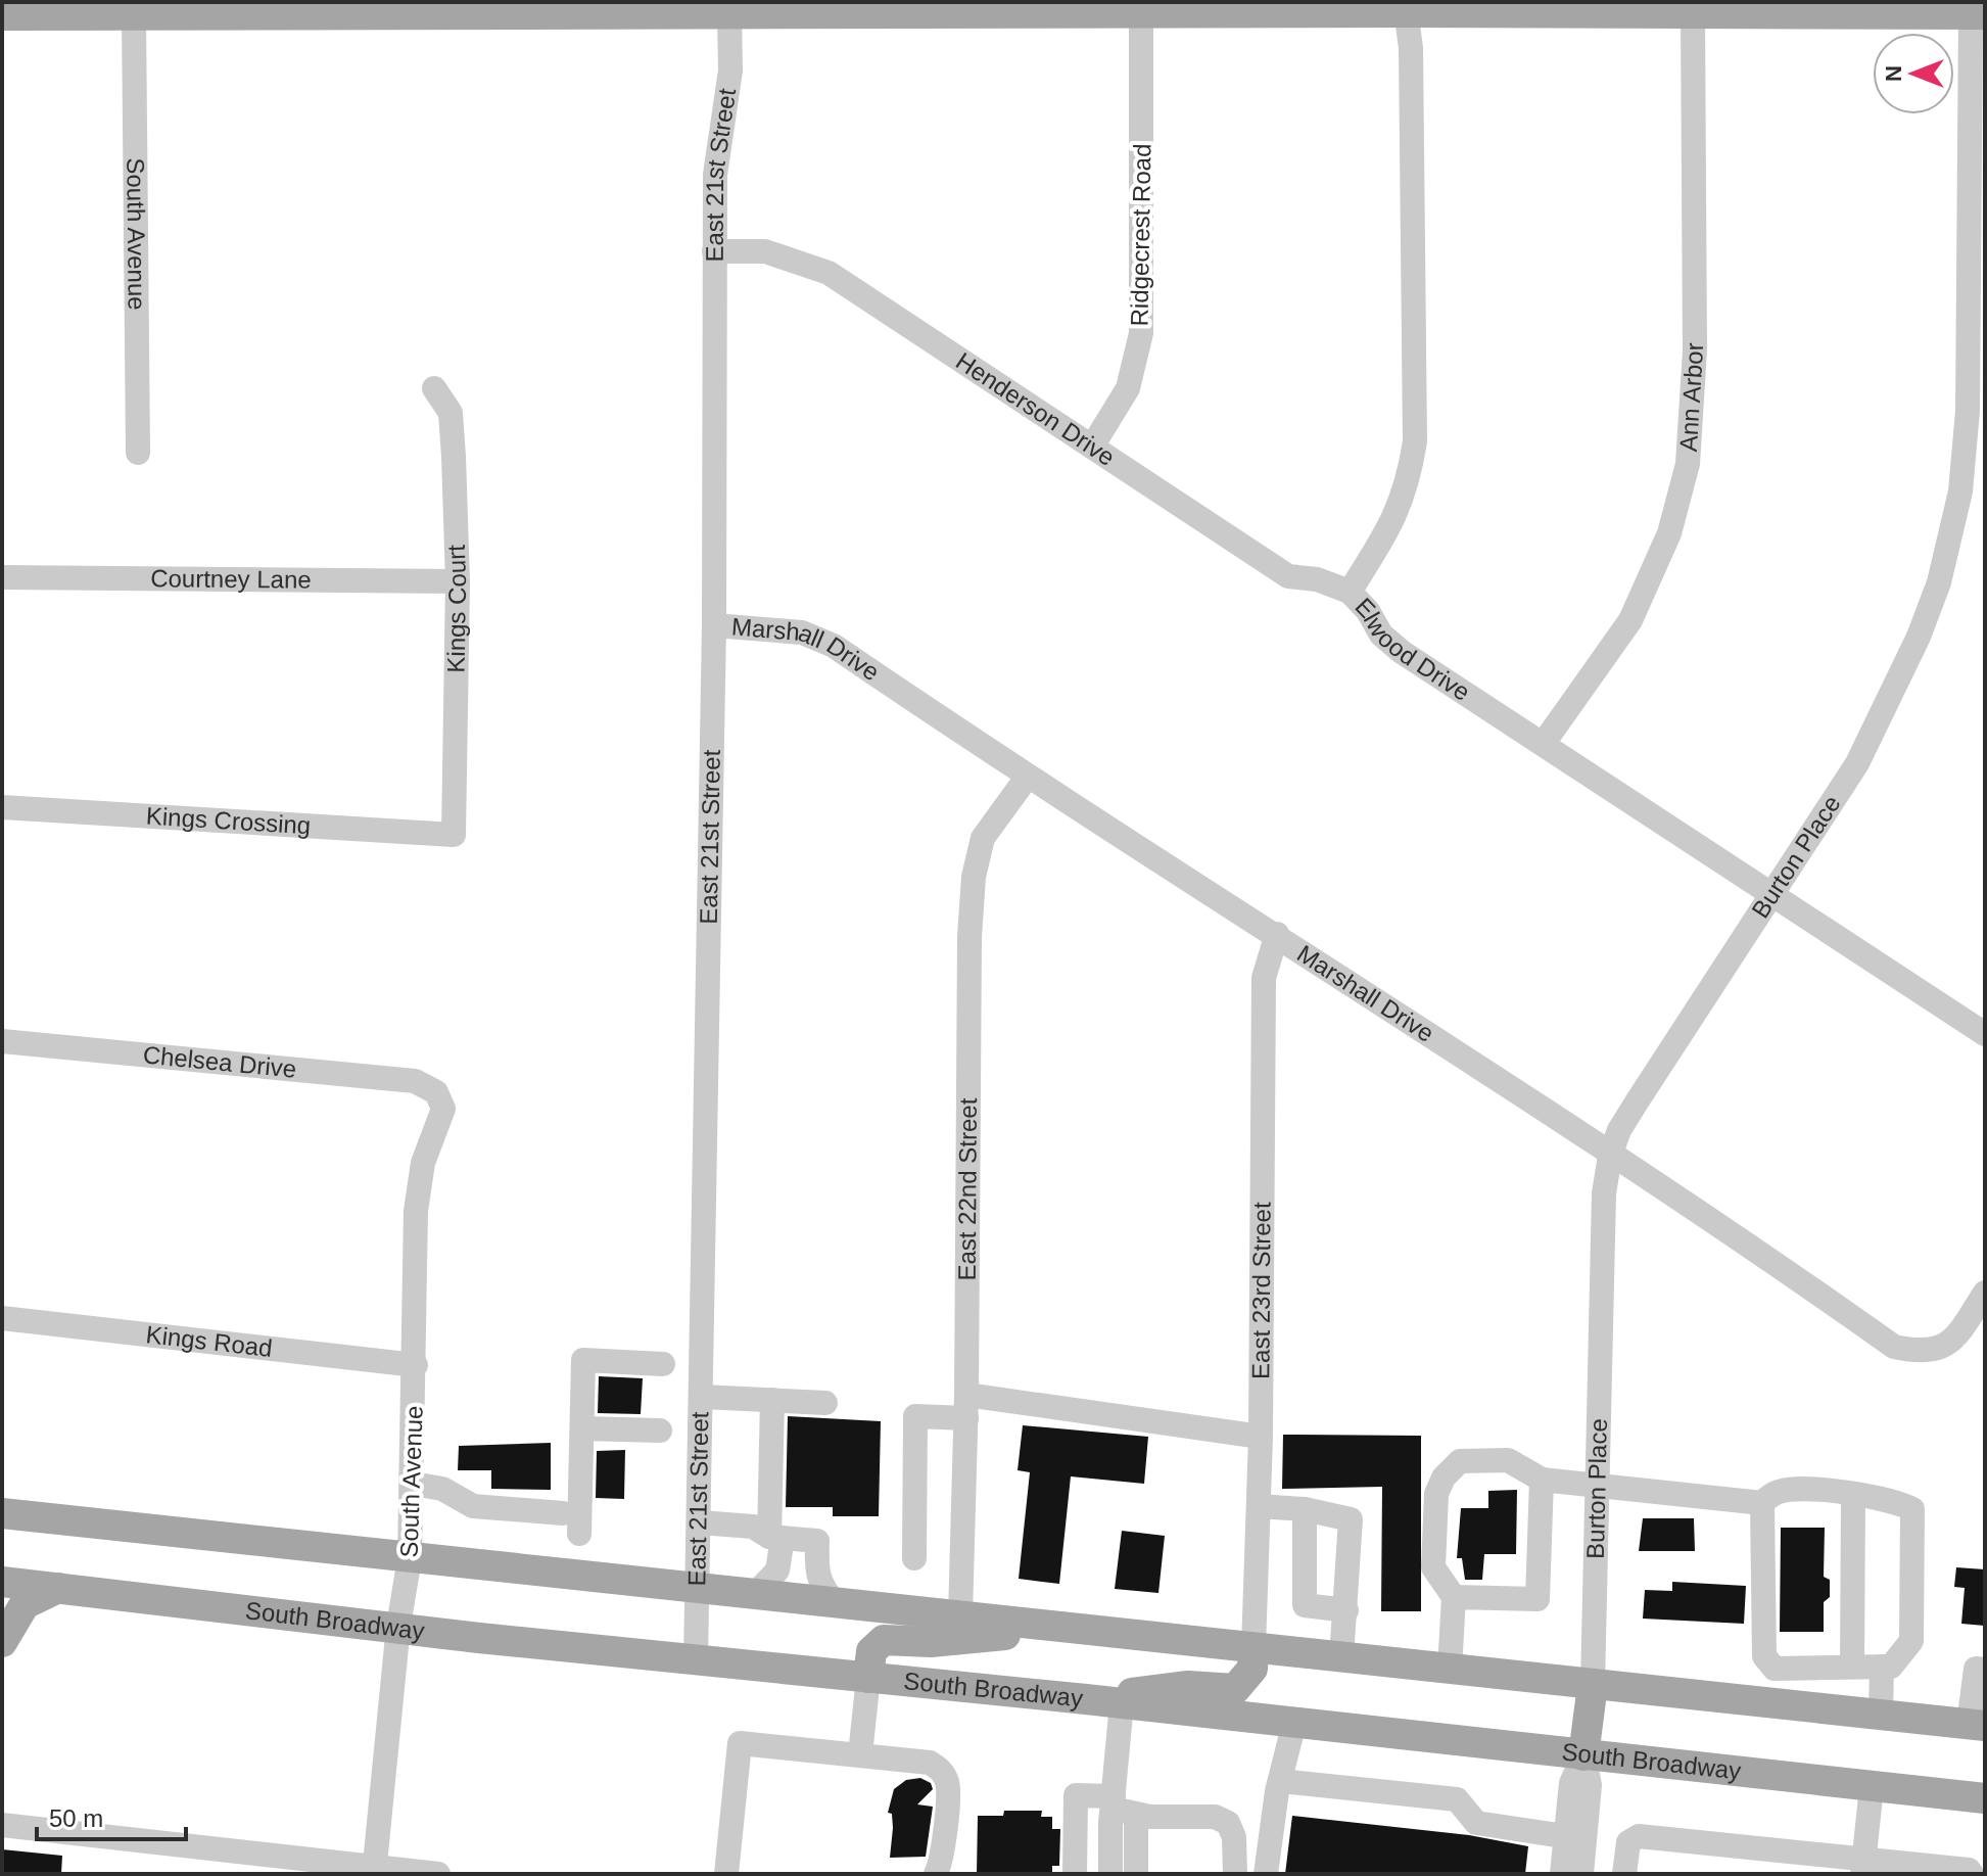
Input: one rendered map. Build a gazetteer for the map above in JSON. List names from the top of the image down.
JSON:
{
  "streets": {
    "main road": ["South Broadway"],
    "street": [
      "East 21st Street",
      "South Avenue",
      "Ridgecrest Road",
      "Ann Arbor",
      "Henderson Drive",
      "Courtney Lane",
      "Kings Court",
      "Elwood Drive",
      "Marshall Drive",
      "Kings Crossing",
      "Burton Place",
      "Chelsea Drive",
      "East 22nd Street",
      "East 23rd Street",
      "Kings Road"
    ]
  },
  "crossings": [
    ["East 21st Street", "Henderson Drive"],
    ["East 21st Street", "Marshall Drive"],
    ["East 21st Street", "South Broadway"],
    ["South Avenue", "Chelsea Drive"],
    ["South Avenue", "Kings Road"],
    ["South Avenue", "South Broadway"],
    ["Ridgecrest Road", "Henderson Drive"],
    ["Ann Arbor", "Elwood Drive"],
    ["Henderson Drive", "Elwood Drive"],
    ["Courtney Lane", "Kings Court"],
    ["Kings Court", "Kings Crossing"],
    ["Elwood Drive", "Burton Place"],
    ["Marshall Drive", "Burton Place"],
    ["Marshall Drive", "East 22nd Street"],
    ["Marshall Drive", "East 23rd Street"]
  ],
  "scale_bar": "50 m",
  "north": "left"
}
